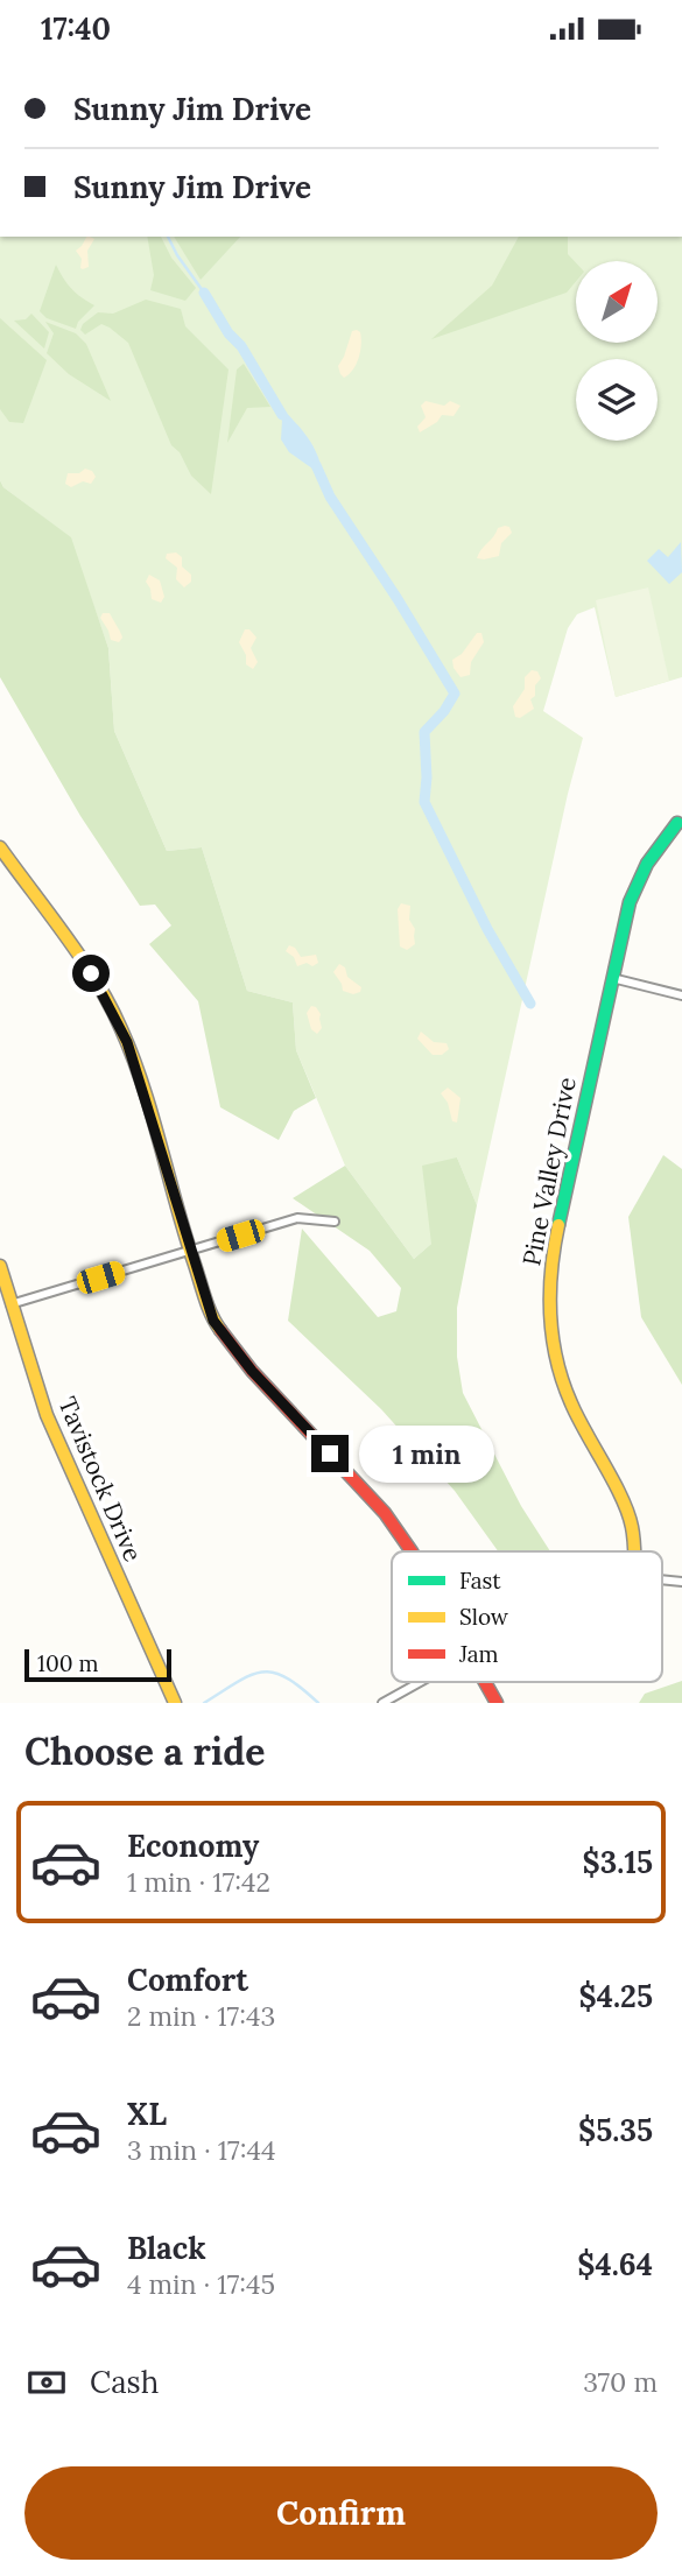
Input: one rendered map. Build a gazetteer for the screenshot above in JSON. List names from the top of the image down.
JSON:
{
  "streets": {
    "street": ["Pine Valley Drive", "Tavistock Drive"]
  },
  "legend": ["Fast", "Slow", "Jam"],
  "scale_bar": "100 m",
  "north": "top right",
  "page": {
    "status": "17:40",
    "banner": ["Sunny Jim Drive", "Sunny Jim Drive"],
    "bubble": "1 min",
    "scale": "100 m",
    "heading": "Choose a ride",
    "list": [
      {
        "name": "Economy",
        "note": "1 min · 17:42",
        "value": "$3.15"
      },
      {
        "name": "Comfort",
        "note": "2 min · 17:43",
        "value": "$4.25"
      },
      {
        "name": "XL",
        "note": "3 min · 17:44",
        "value": "$5.35"
      },
      {
        "name": "Black",
        "note": "4 min · 17:45",
        "value": "$4.64"
      }
    ],
    "pay": ["Cash", "370 m"],
    "buttons": "Confirm"
  }
}
